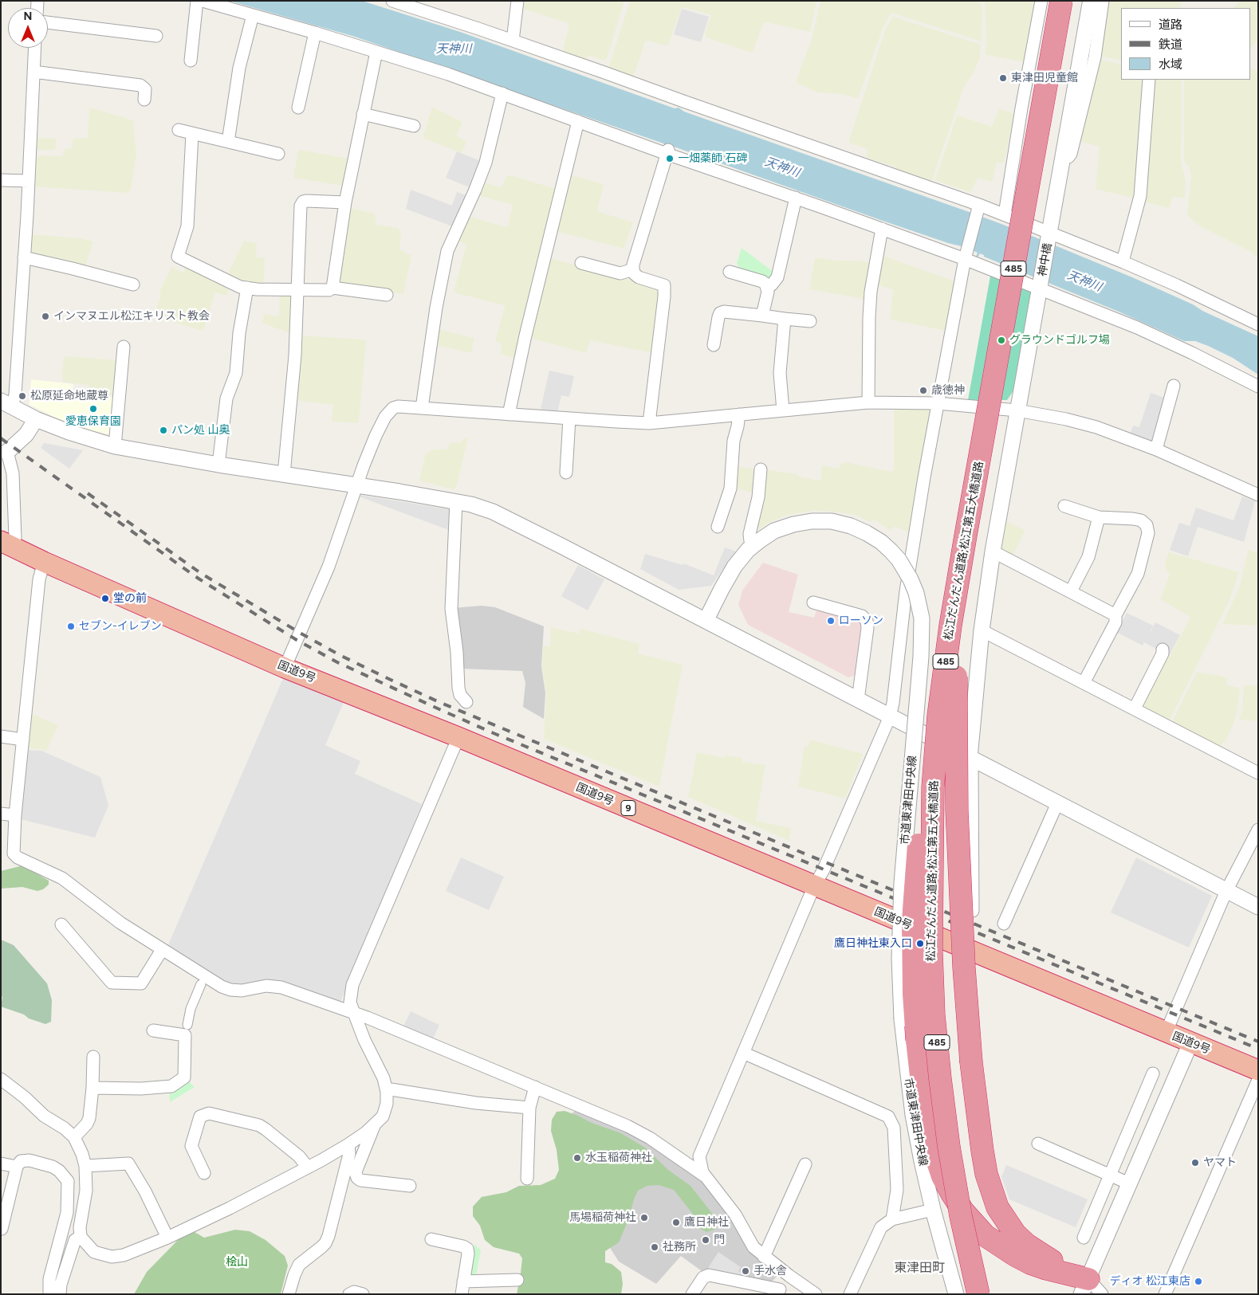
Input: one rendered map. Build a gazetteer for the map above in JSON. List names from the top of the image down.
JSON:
{
  "streets": {
    "highway": [
      "485",
      "松江だんだん道路;松江第五大橋道路",
      "国道9号",
      "9"
    ],
    "street": ["神中橋", "市道東津田中央線"]
  },
  "districts": ["東津田町"],
  "water": ["天神川"],
  "parks": ["桧山"],
  "places": [
    "東津田児童館",
    "一畑薬師 石碑",
    "インマヌエル松江キリスト教会",
    "グラウンドゴルフ場",
    "歳徳神",
    "松原延命地蔵尊",
    "愛恵保育園",
    "パン処 山奥",
    "堂の前",
    "ローソン",
    "セブン-イレブン",
    "鷹日神社東入口",
    "水玉稲荷神社",
    "ヤマト",
    "馬場稲荷神社",
    "鷹日神社",
    "門",
    "社務所",
    "手水舎",
    "ディオ 松江東店"
  ],
  "legend": ["道路", "鉄道", "水域"],
  "north": "top"
}
